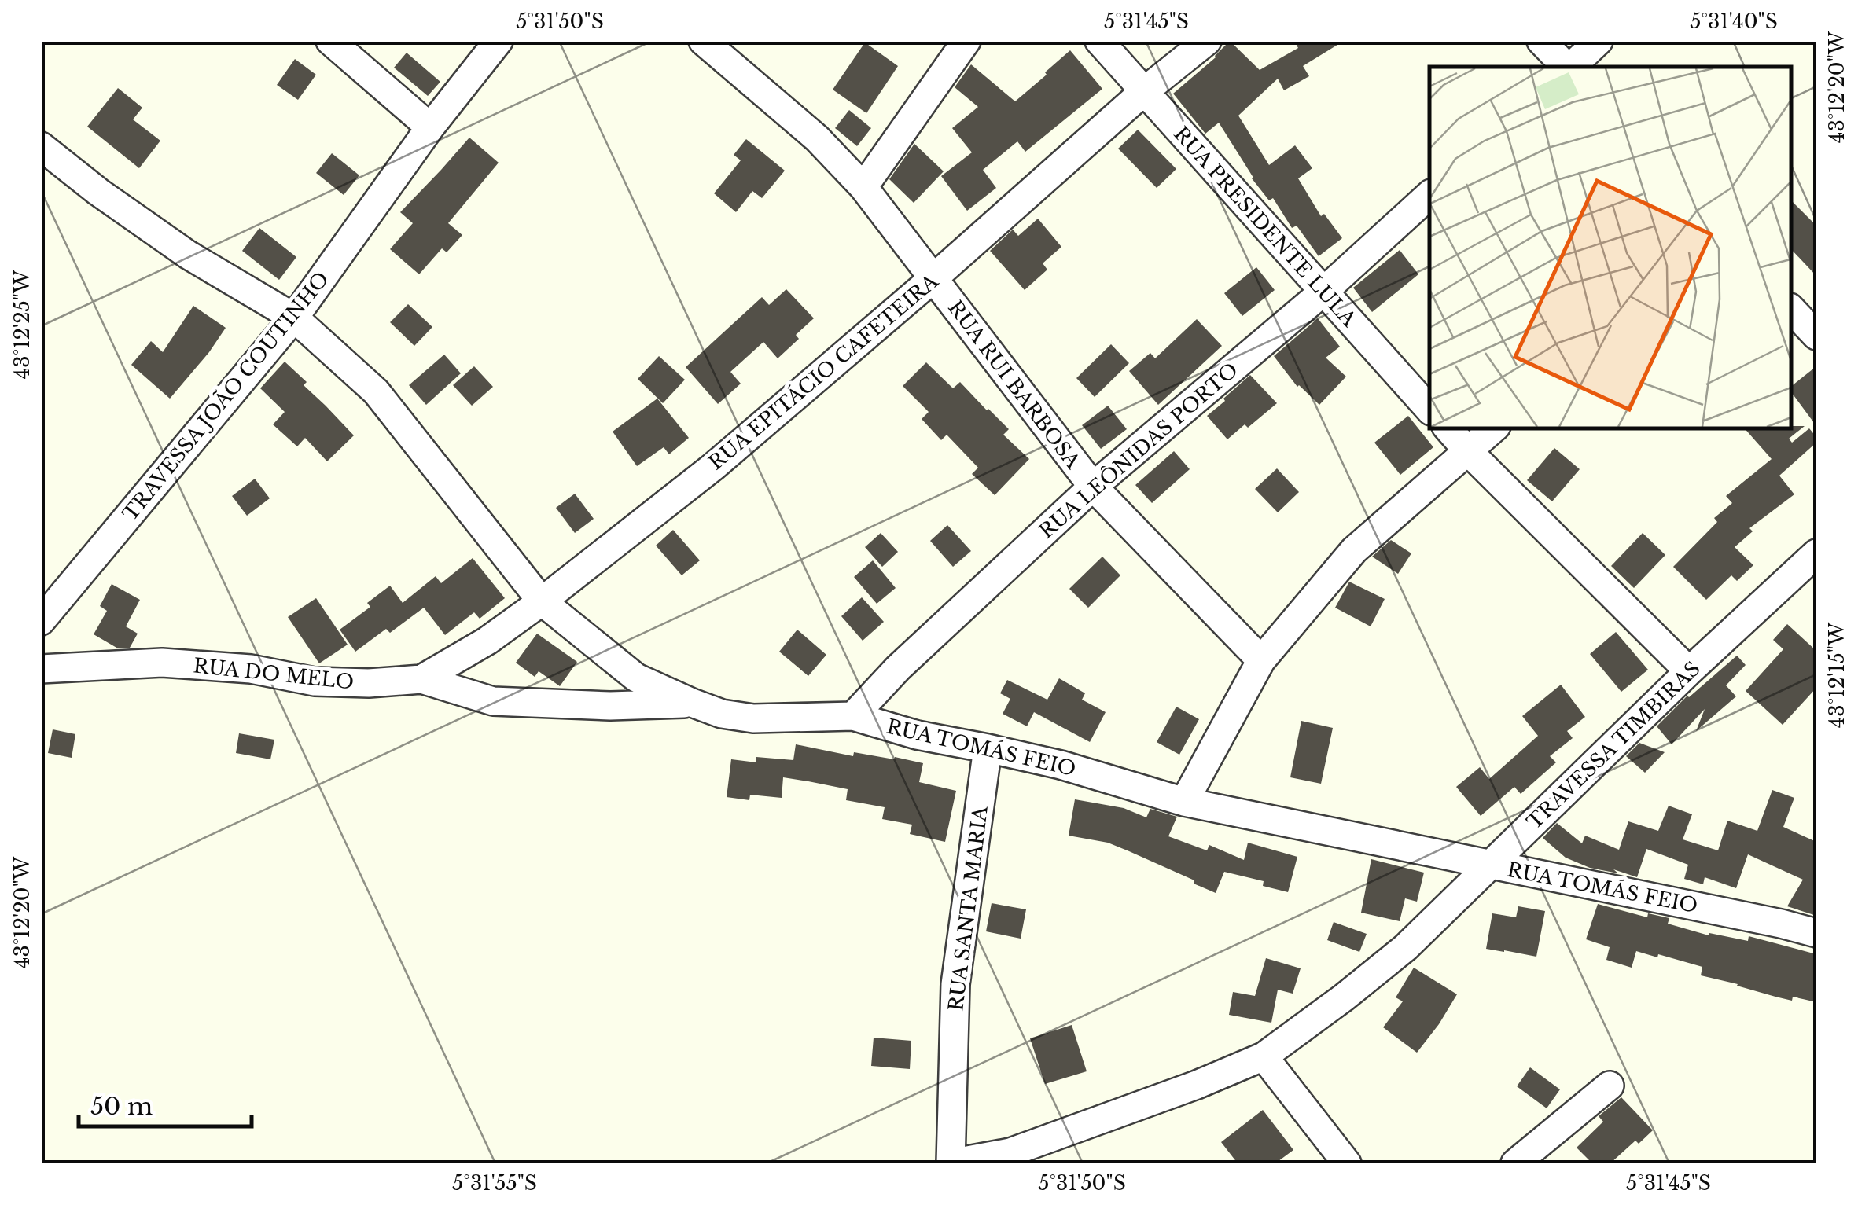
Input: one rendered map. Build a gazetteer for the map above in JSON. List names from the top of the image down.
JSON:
{
  "streets": {
    "street": [
      "RUA PRESIDENTE LULA",
      "RUA EPITÁCIO CAFETEIRA",
      "RUA RUI BARBOSA",
      "TRAVESSA JOÃO COUTINHO",
      "RUA LEÔNIDAS PORTO",
      "RUA DO MELO",
      "TRAVESSA TIMBIRAS",
      "RUA TOMÁS FEIO",
      "RUA SANTA MARIA"
    ]
  },
  "crossings": [
    ["RUA PRESIDENTE LULA", "RUA EPITÁCIO CAFETEIRA"],
    ["RUA PRESIDENTE LULA", "RUA LEÔNIDAS PORTO"],
    ["RUA EPITÁCIO CAFETEIRA", "RUA RUI BARBOSA"],
    ["RUA EPITÁCIO CAFETEIRA", "RUA DO MELO"],
    ["RUA EPITÁCIO CAFETEIRA", "RUA TOMÁS FEIO"],
    ["RUA RUI BARBOSA", "RUA LEÔNIDAS PORTO"],
    ["TRAVESSA JOÃO COUTINHO", "RUA TOMÁS FEIO"],
    ["RUA LEÔNIDAS PORTO", "RUA TOMÁS FEIO"],
    ["RUA DO MELO", "RUA TOMÁS FEIO"],
    ["TRAVESSA TIMBIRAS", "RUA TOMÁS FEIO"],
    ["TRAVESSA TIMBIRAS", "RUA SANTA MARIA"],
    ["RUA TOMÁS FEIO", "RUA SANTA MARIA"]
  ],
  "scale_bar": "50 m",
  "coordinates": [
    "5°31'50\"S",
    "5°31'45\"S",
    "5°31'40\"S",
    "43°12'20\"W",
    "43°12'25\"W",
    "43°12'15\"W",
    "5°31'55\"S"
  ]
}
